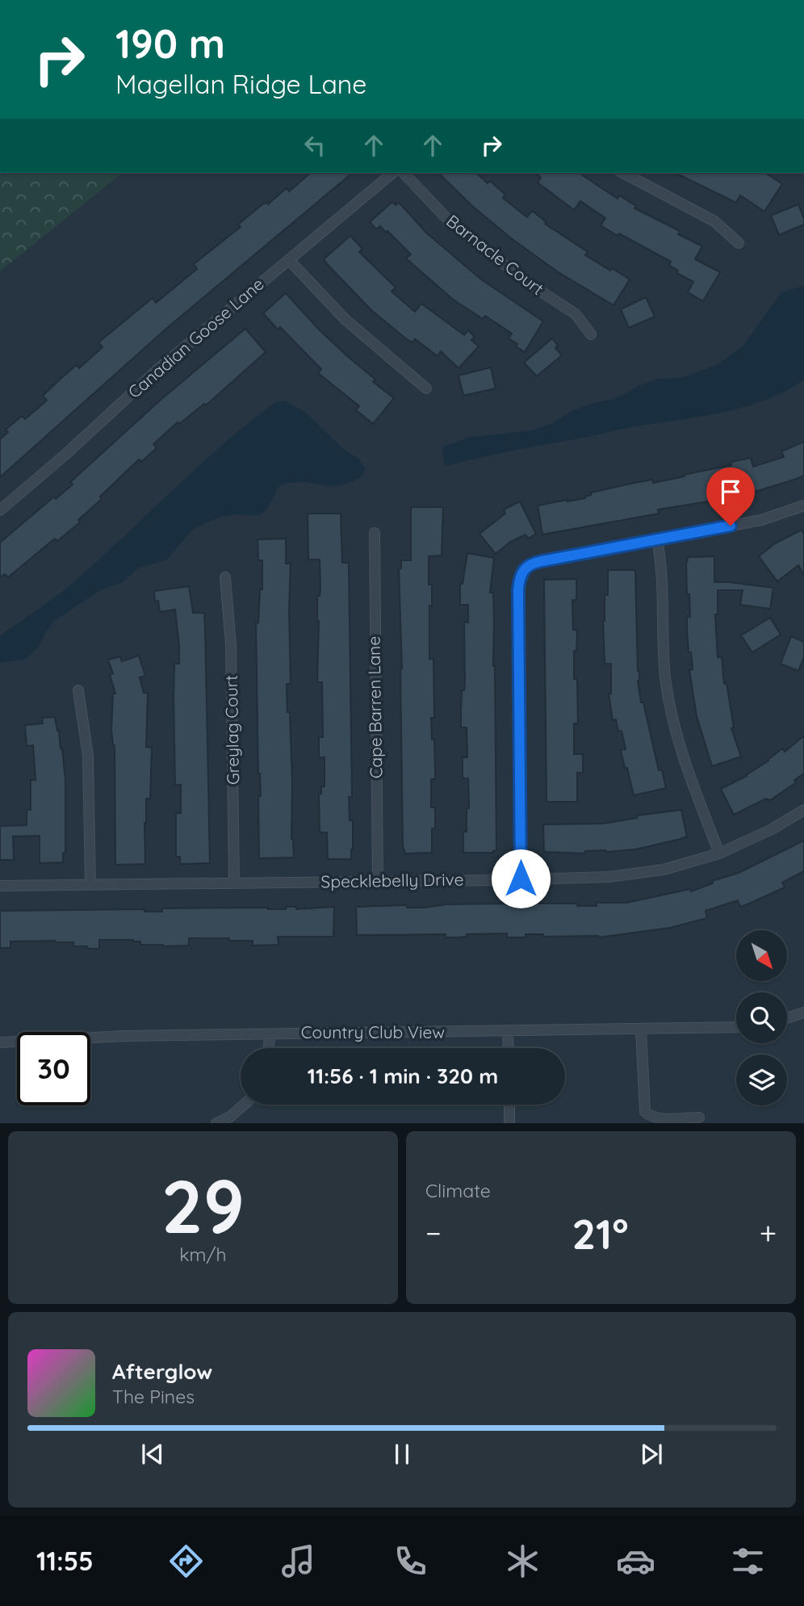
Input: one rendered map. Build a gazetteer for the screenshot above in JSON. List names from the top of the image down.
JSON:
{
  "streets": {
    "street": [
      "Barnacle Court",
      "Canadian Goose Lane",
      "Cape Barren Lane",
      "Greylag Court",
      "Specklebelly Drive",
      "Country Club View"
    ]
  },
  "crossings": [
    ["Cape Barren Lane", "Specklebelly Drive"],
    ["Greylag Court", "Specklebelly Drive"]
  ],
  "north": "bottom right",
  "page": {
    "turn": ["190 m", "Magellan Ridge Lane"],
    "limit": "30",
    "trip": "11:56 · 1 min · 320 m",
    "tile": [
      ["29", "km/h"],
      "Climate"
    ],
    "heat": ["−", "21°", "+"],
    "song": ["Afterglow", "The Pines"],
    "tabs": "11:55"
  }
}
